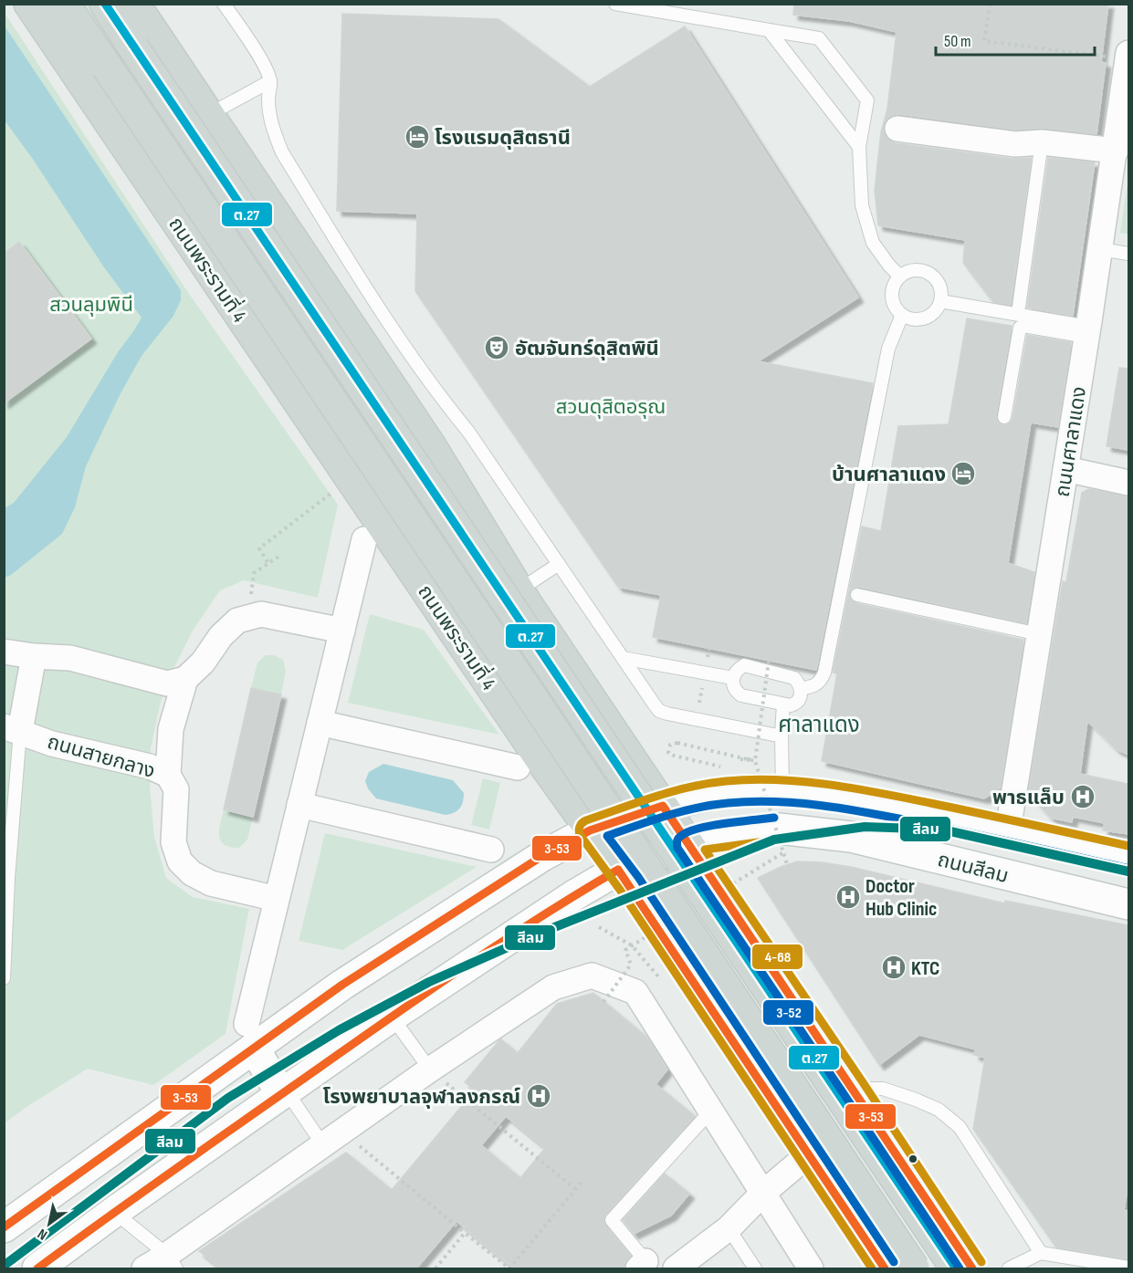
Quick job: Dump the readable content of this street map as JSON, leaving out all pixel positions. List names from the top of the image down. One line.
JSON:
{"streets":{"main road":["ถนนพระรามที่ 4","ถนนสีลม"],"street":["ถนนศาลาแดง","ถนนสายกลาง"]},"crossings":[["ถนนพระรามที่ 4","ถนนสีลม"],["ถนนศาลาแดง","ถนนสีลม"]],"districts":["ศาลาแดง"],"parks":["สวนลุมพินี","สวนดุสิตอรุณ"],"places":{"hotel":["โรงแรมดุสิตธานี","บ้านศาลาแดง"],"theatre":["อัฒจันทร์ดุสิตพินี"],"hospital":["พาธแล็บ","Doctor Hub Clinic","KTC","โรงพยาบาลจุฬาลงกรณ์"]},"lines":["transit line ต.27","transit line 4-68","transit line 3-52","transit line 3-53","transit line สีลม"],"scale_bar":"50 m","north":"bottom left"}
